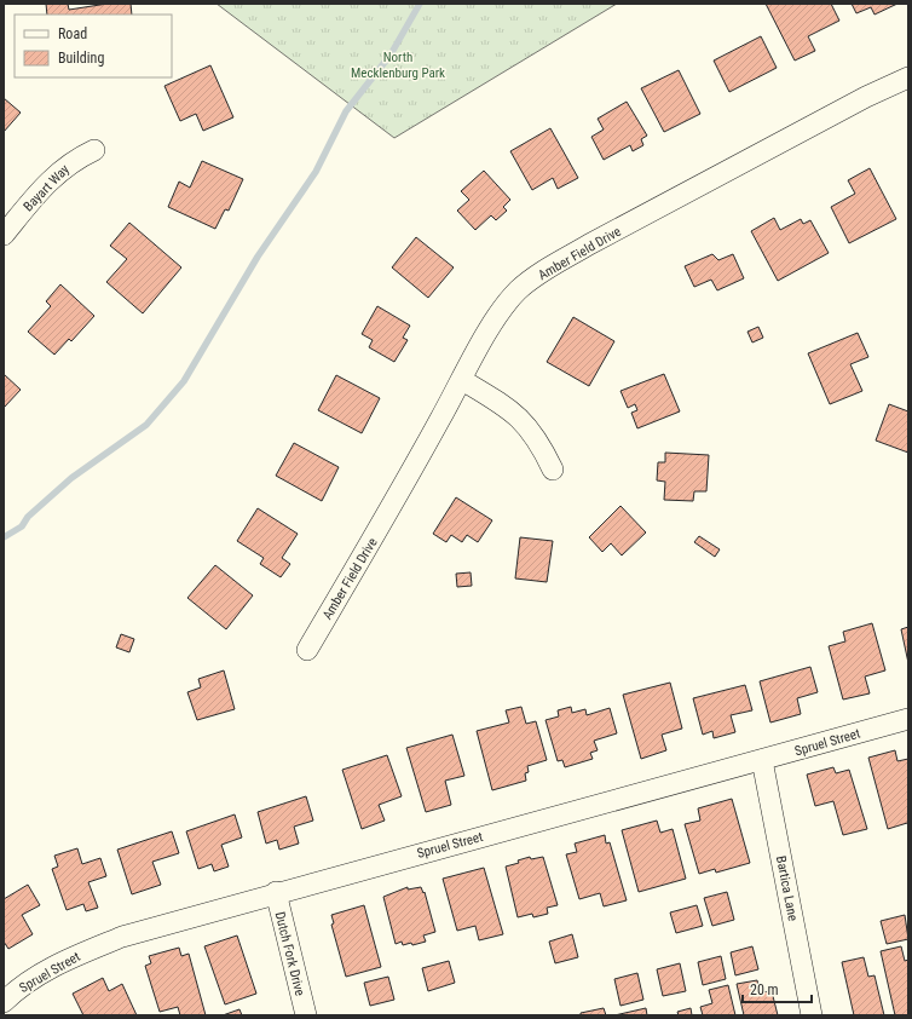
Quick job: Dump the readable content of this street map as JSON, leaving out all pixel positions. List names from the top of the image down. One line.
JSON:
{"streets":{"street":["Bayart Way","Amber Field Drive","Spruel Street","Bartica Lane","Dutch Fork Drive"]},"crossings":[["Spruel Street","Bartica Lane"],["Spruel Street","Dutch Fork Drive"]],"parks":["North Mecklenburg Park"],"legend":["Road","Building"],"scale_bar":"20 m"}
